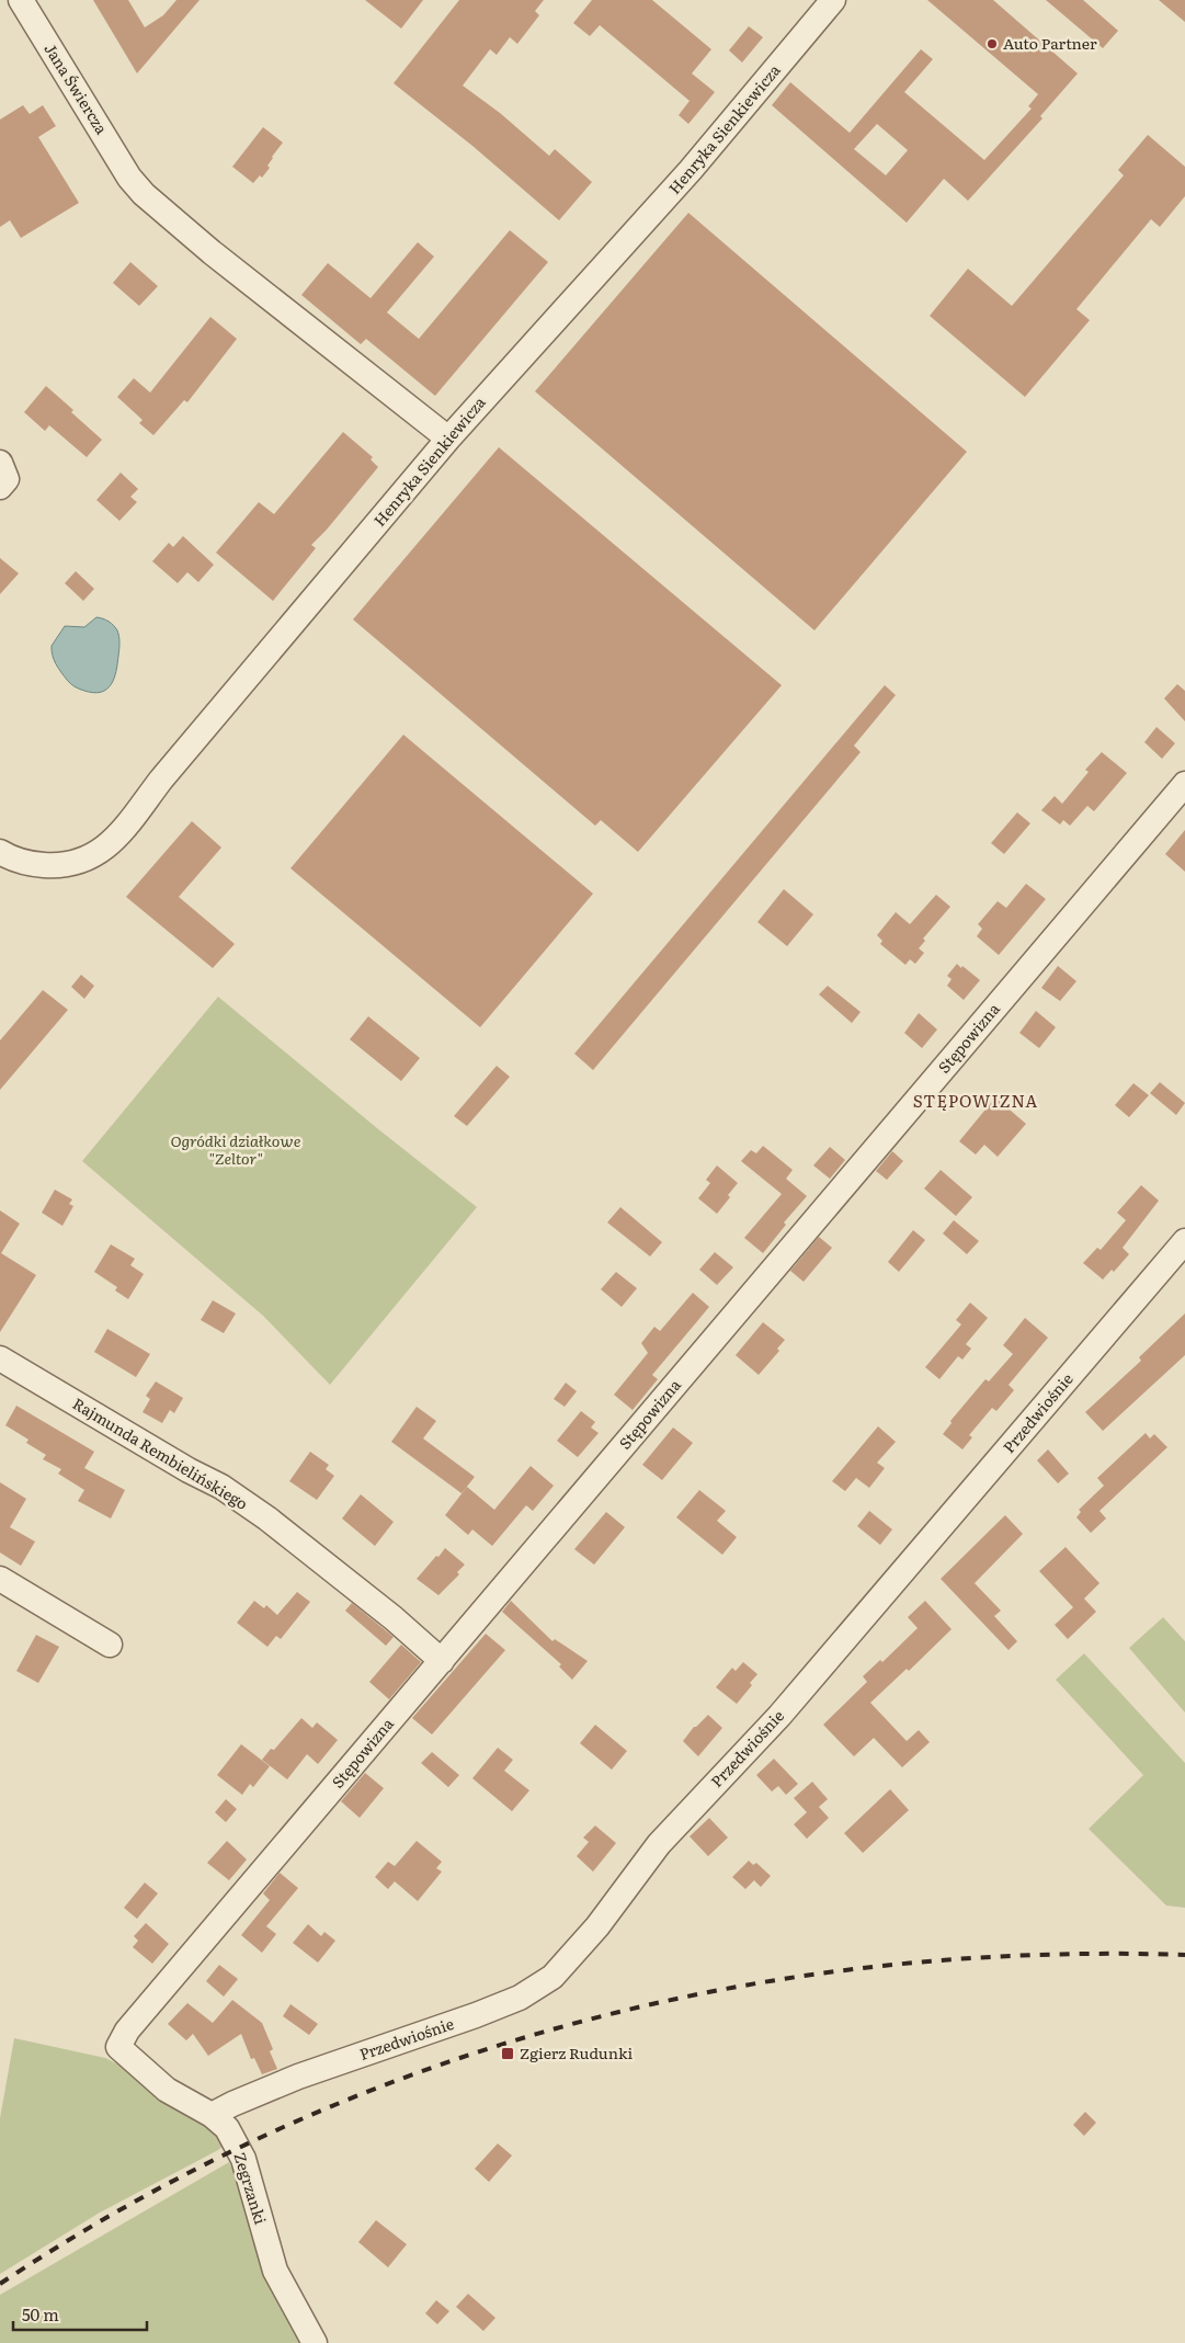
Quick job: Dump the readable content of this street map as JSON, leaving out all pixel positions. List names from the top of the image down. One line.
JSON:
{"streets":{"street":["Jana Świercza","Henryka Sienkiewicza","Stępowizna","Przedwiośnie","Rajmunda Rembielińskiego","Zegrzanki"]},"crossings":[["Jana Świercza","Henryka Sienkiewicza"],["Stępowizna","Rajmunda Rembielińskiego"],["Stępowizna","Zegrzanki"],["Przedwiośnie","Zegrzanki"]],"districts":["STĘPOWIZNA"],"parks":["Ogródki działkowe \"Zeltor\""],"places":{"other":["Auto Partner"],"transit":["Zgierz Rudunki"]},"scale_bar":"50 m"}
